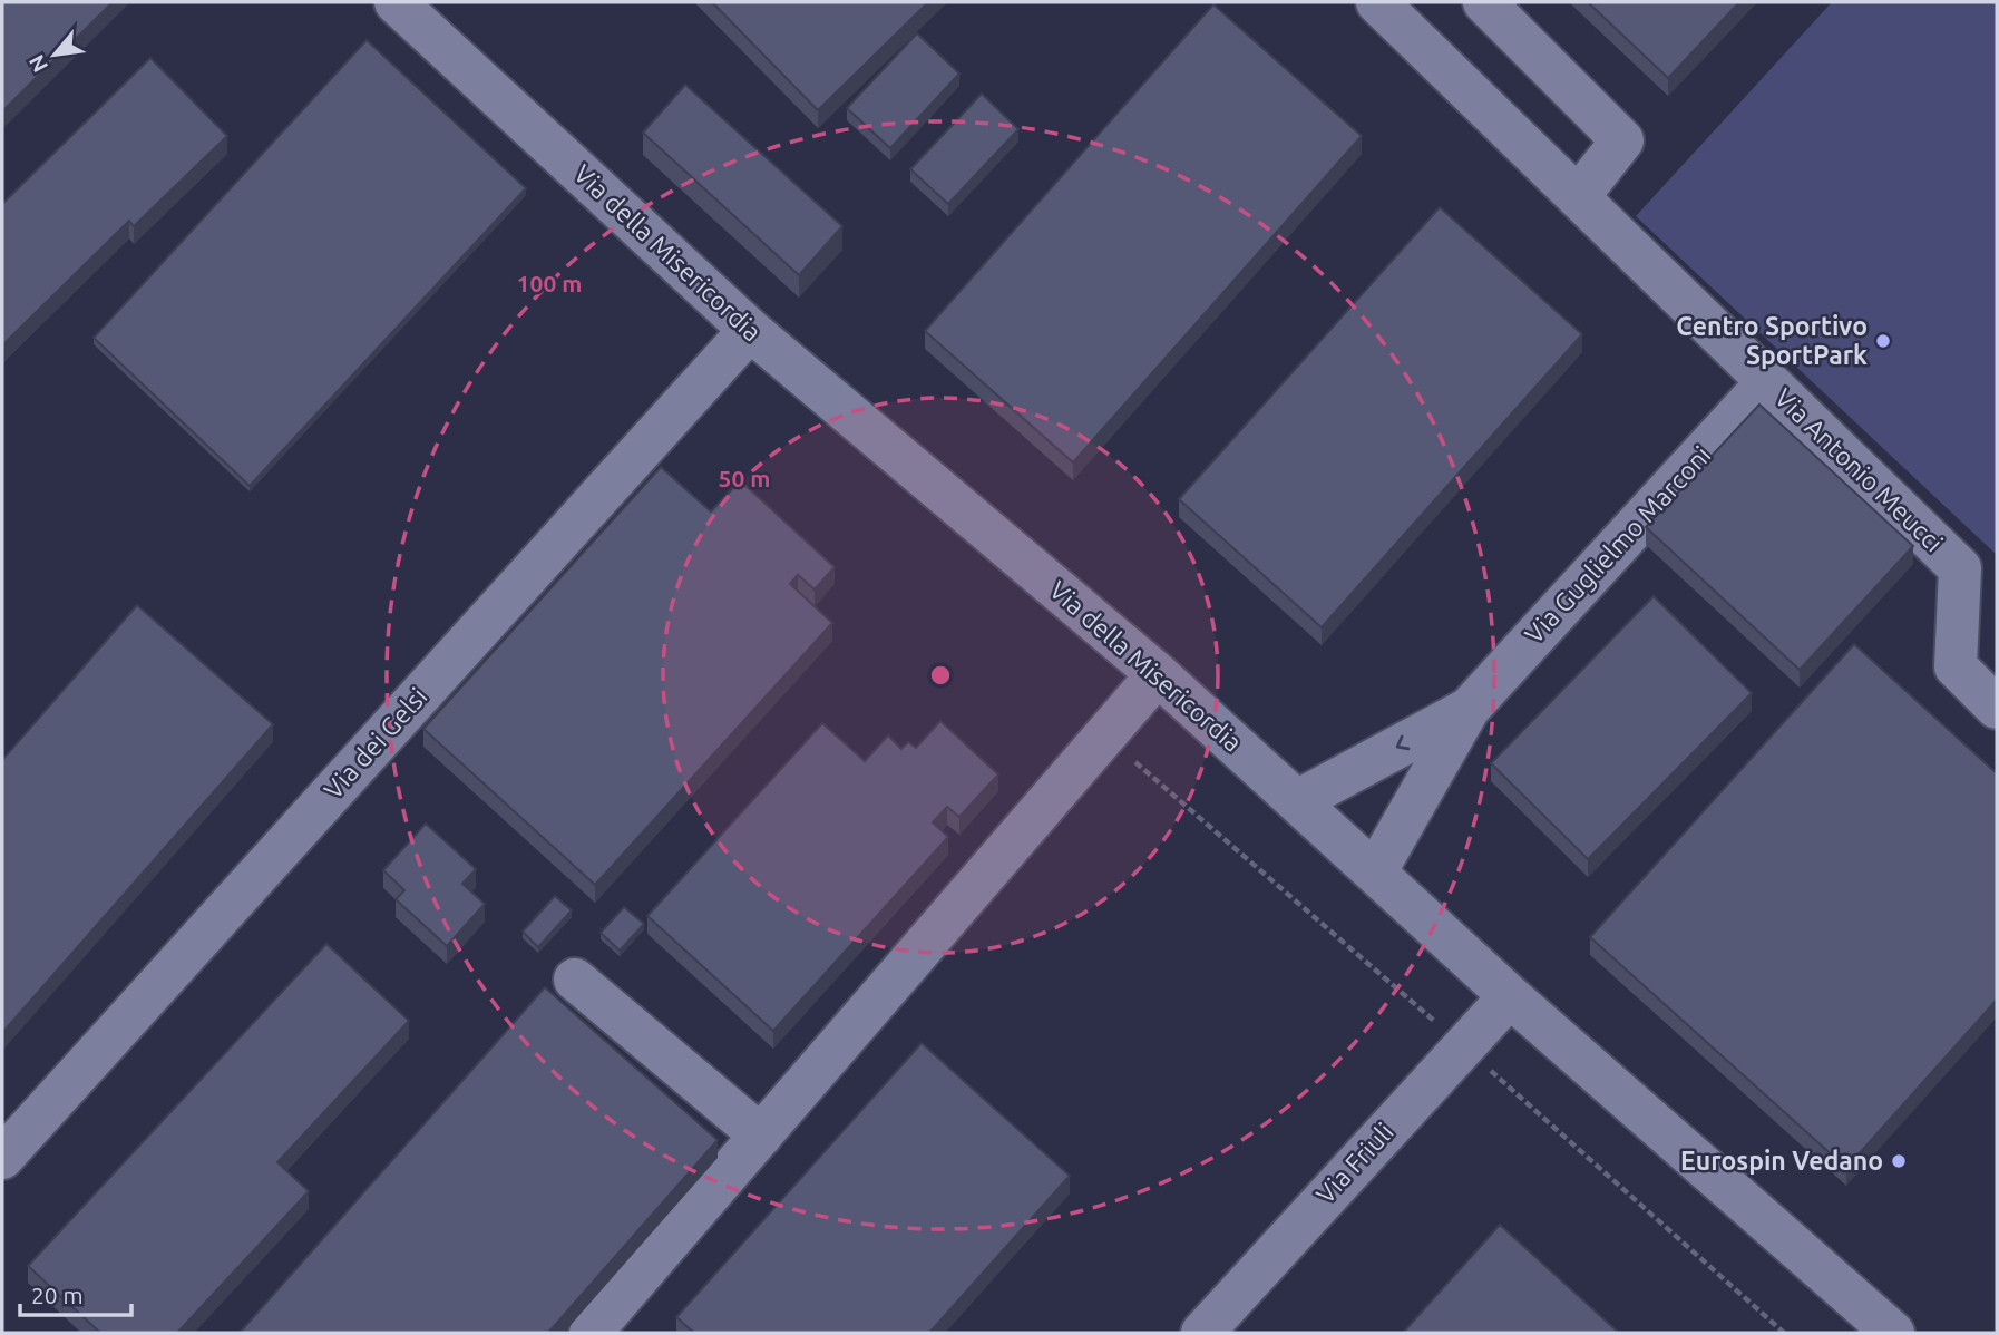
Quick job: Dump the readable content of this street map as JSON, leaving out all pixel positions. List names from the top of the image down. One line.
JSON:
{"streets":{"street":["Via della Misericordia","Via Antonio Meucci","Via Guglielmo Marconi","Via dei Gelsi","Via Friuli"]},"crossings":[["Via della Misericordia","Via Guglielmo Marconi"],["Via della Misericordia","Via dei Gelsi"],["Via della Misericordia","Via Friuli"],["Via Antonio Meucci","Via Guglielmo Marconi"]],"places":["Centro Sportivo SportPark","Eurospin Vedano"],"scale_bar":"20 m","north":"bottom left","rings":["100 m","50 m"]}
